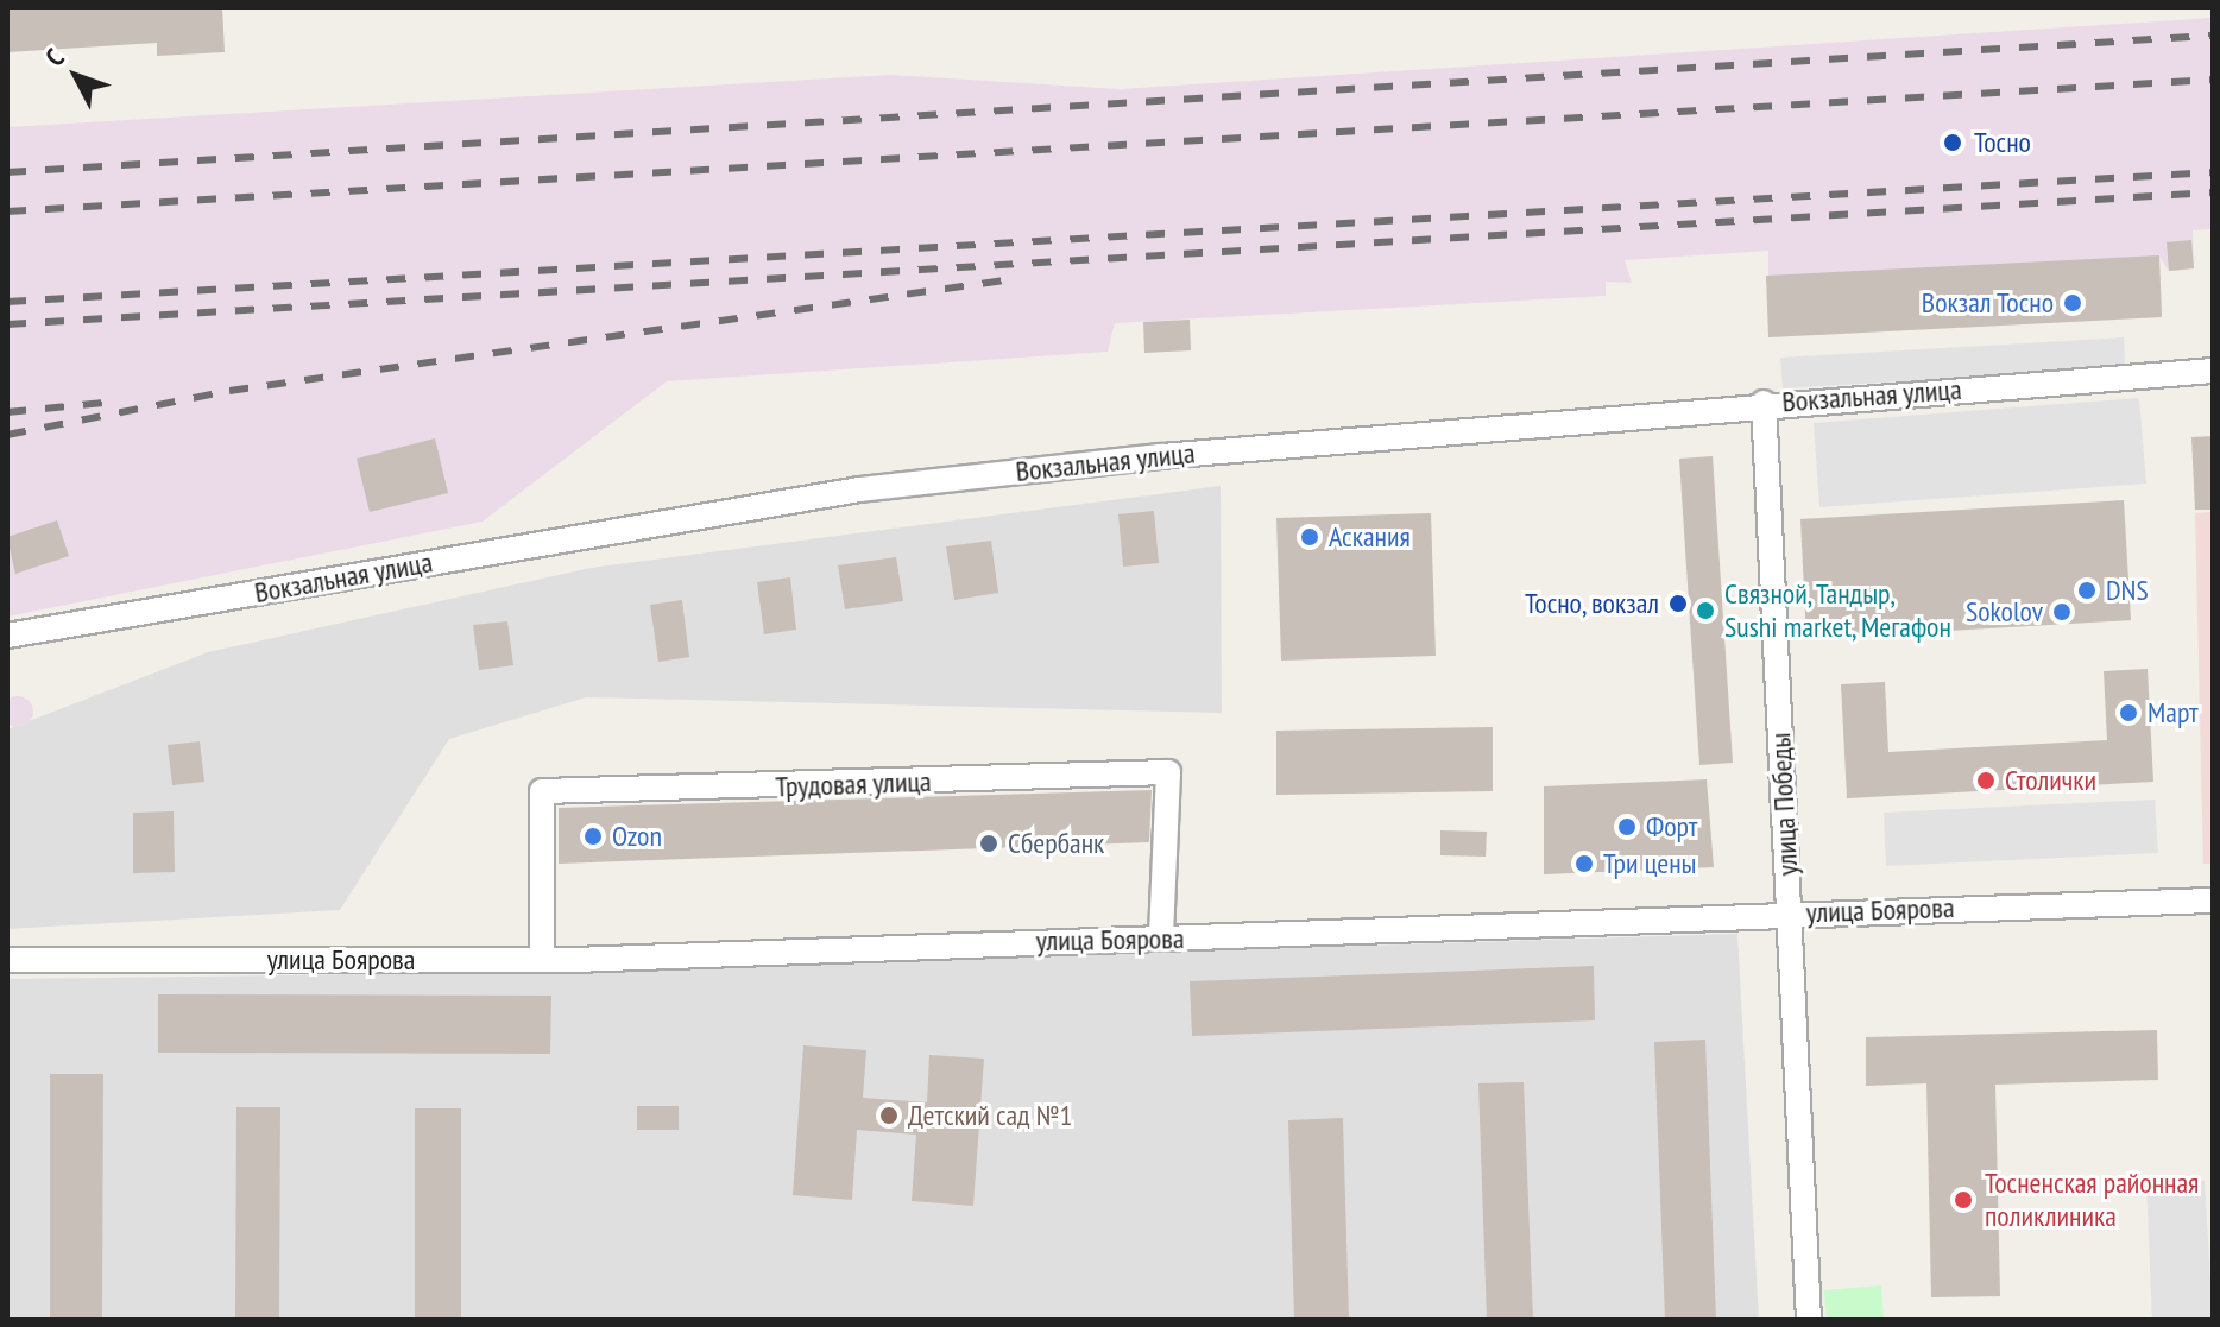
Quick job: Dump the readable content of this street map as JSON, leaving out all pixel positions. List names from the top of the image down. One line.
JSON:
{"streets":{"street":["Вокзальная улица","Трудовая улица","улица Победы","улица Боярова"]},"crossings":[["Вокзальная улица","улица Победы"],["Трудовая улица","улица Боярова"],["улица Победы","улица Боярова"]],"places":["Тосно","Вокзал Тосно","Аскания","DNS","Тосно, вокзал","Связной, Тандыр, Sushi market, Мегафон","Sokolov","Март","Столички","Форт","Ozon","Сбербанк","Три цены","Детский сад №1","Тосненская районная поликлиника"],"north":"top left"}
